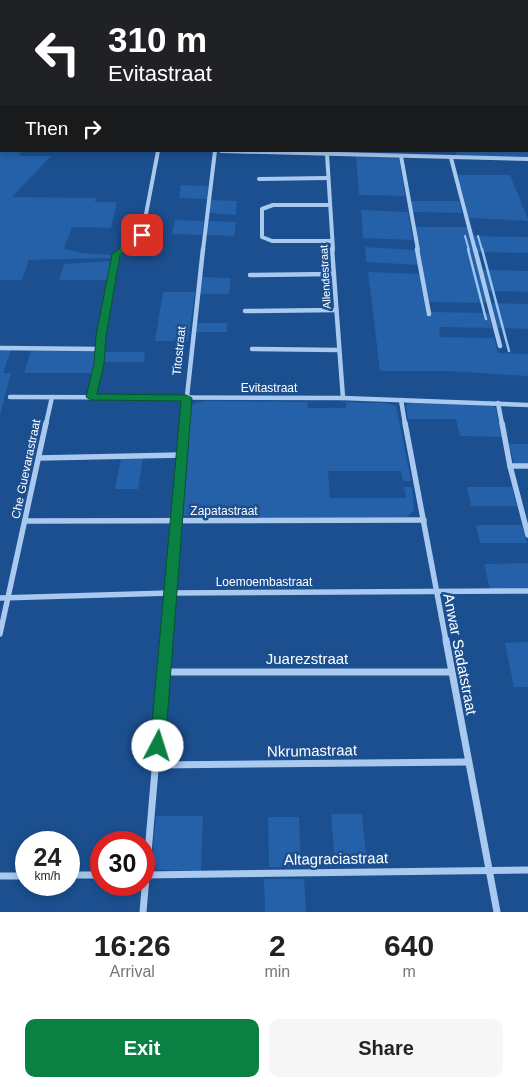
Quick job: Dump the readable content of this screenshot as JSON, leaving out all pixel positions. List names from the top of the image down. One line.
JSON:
{"streets":{"street":["Allendestraat","Titostraat","Evitastraat","Che Guevarastraat","Zapatastraat","Loemoembastraat","Anwar Sadatstraat","Juarezstraat","Nkrumastraat","Altagraciastraat"]},"crossings":[["Allendestraat","Evitastraat"],["Titostraat","Evitastraat"],["Titostraat","Zapatastraat"],["Titostraat","Loemoembastraat"],["Titostraat","Juarezstraat"],["Titostraat","Nkrumastraat"],["Evitastraat","Che Guevarastraat"],["Evitastraat","Anwar Sadatstraat"],["Che Guevarastraat","Zapatastraat"],["Che Guevarastraat","Loemoembastraat"],["Zapatastraat","Anwar Sadatstraat"],["Loemoembastraat","Anwar Sadatstraat"],["Anwar Sadatstraat","Juarezstraat"],["Anwar Sadatstraat","Nkrumastraat"],["Anwar Sadatstraat","Altagraciastraat"]],"page":{"turn":["310 m","Evitastraat"],"then":"Then","speed":"24 km/h","limit":"30","eta":["16:26","Arrival","2","min","640","m"],"buttons":["Exit","Share"]}}
